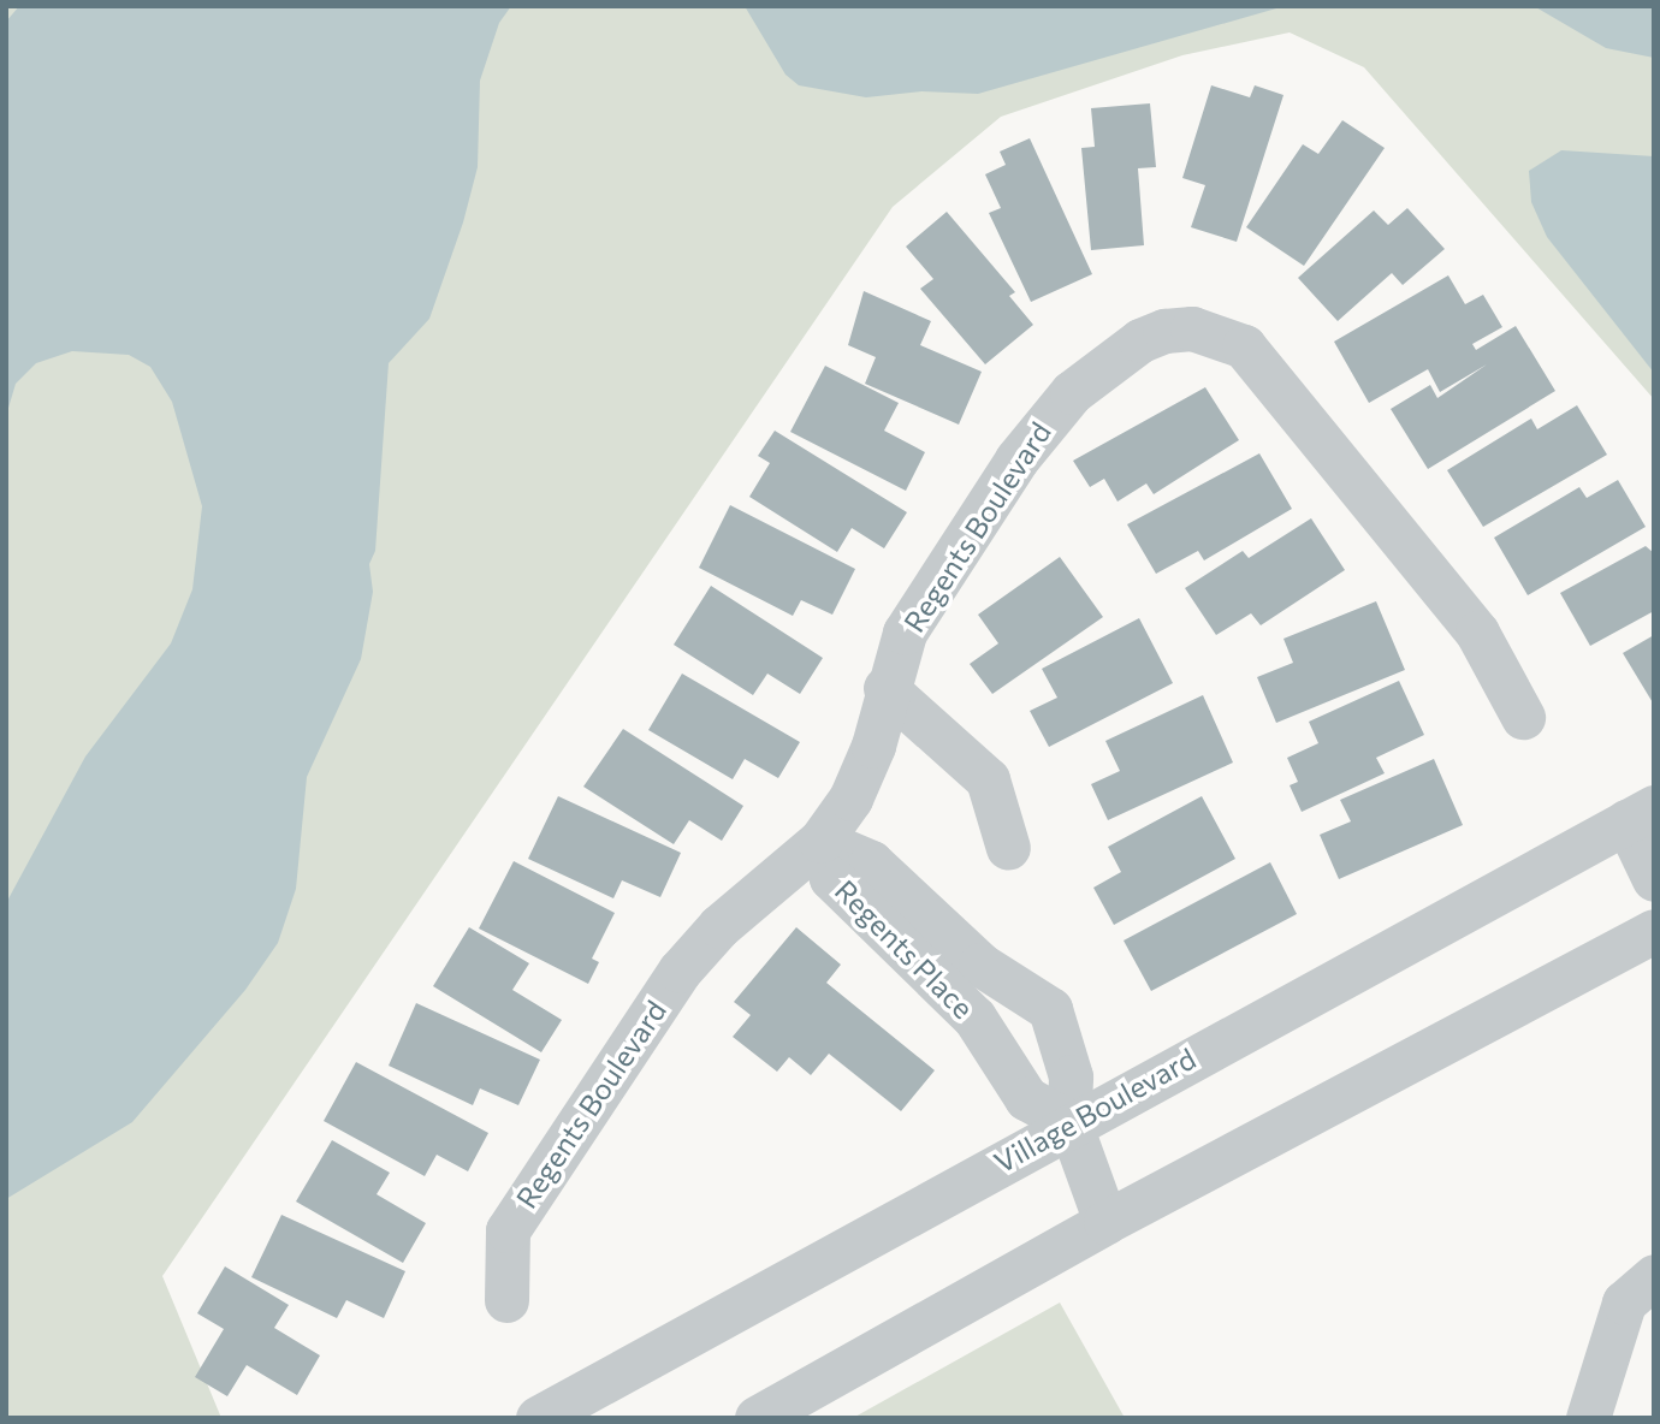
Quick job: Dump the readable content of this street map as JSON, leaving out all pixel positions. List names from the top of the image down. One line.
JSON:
{"streets":{"street":["Regents Boulevard","Regents Place","Village Boulevard"]},"crossings":[["Regents Boulevard","Regents Place"],["Regents Place","Village Boulevard"]]}
